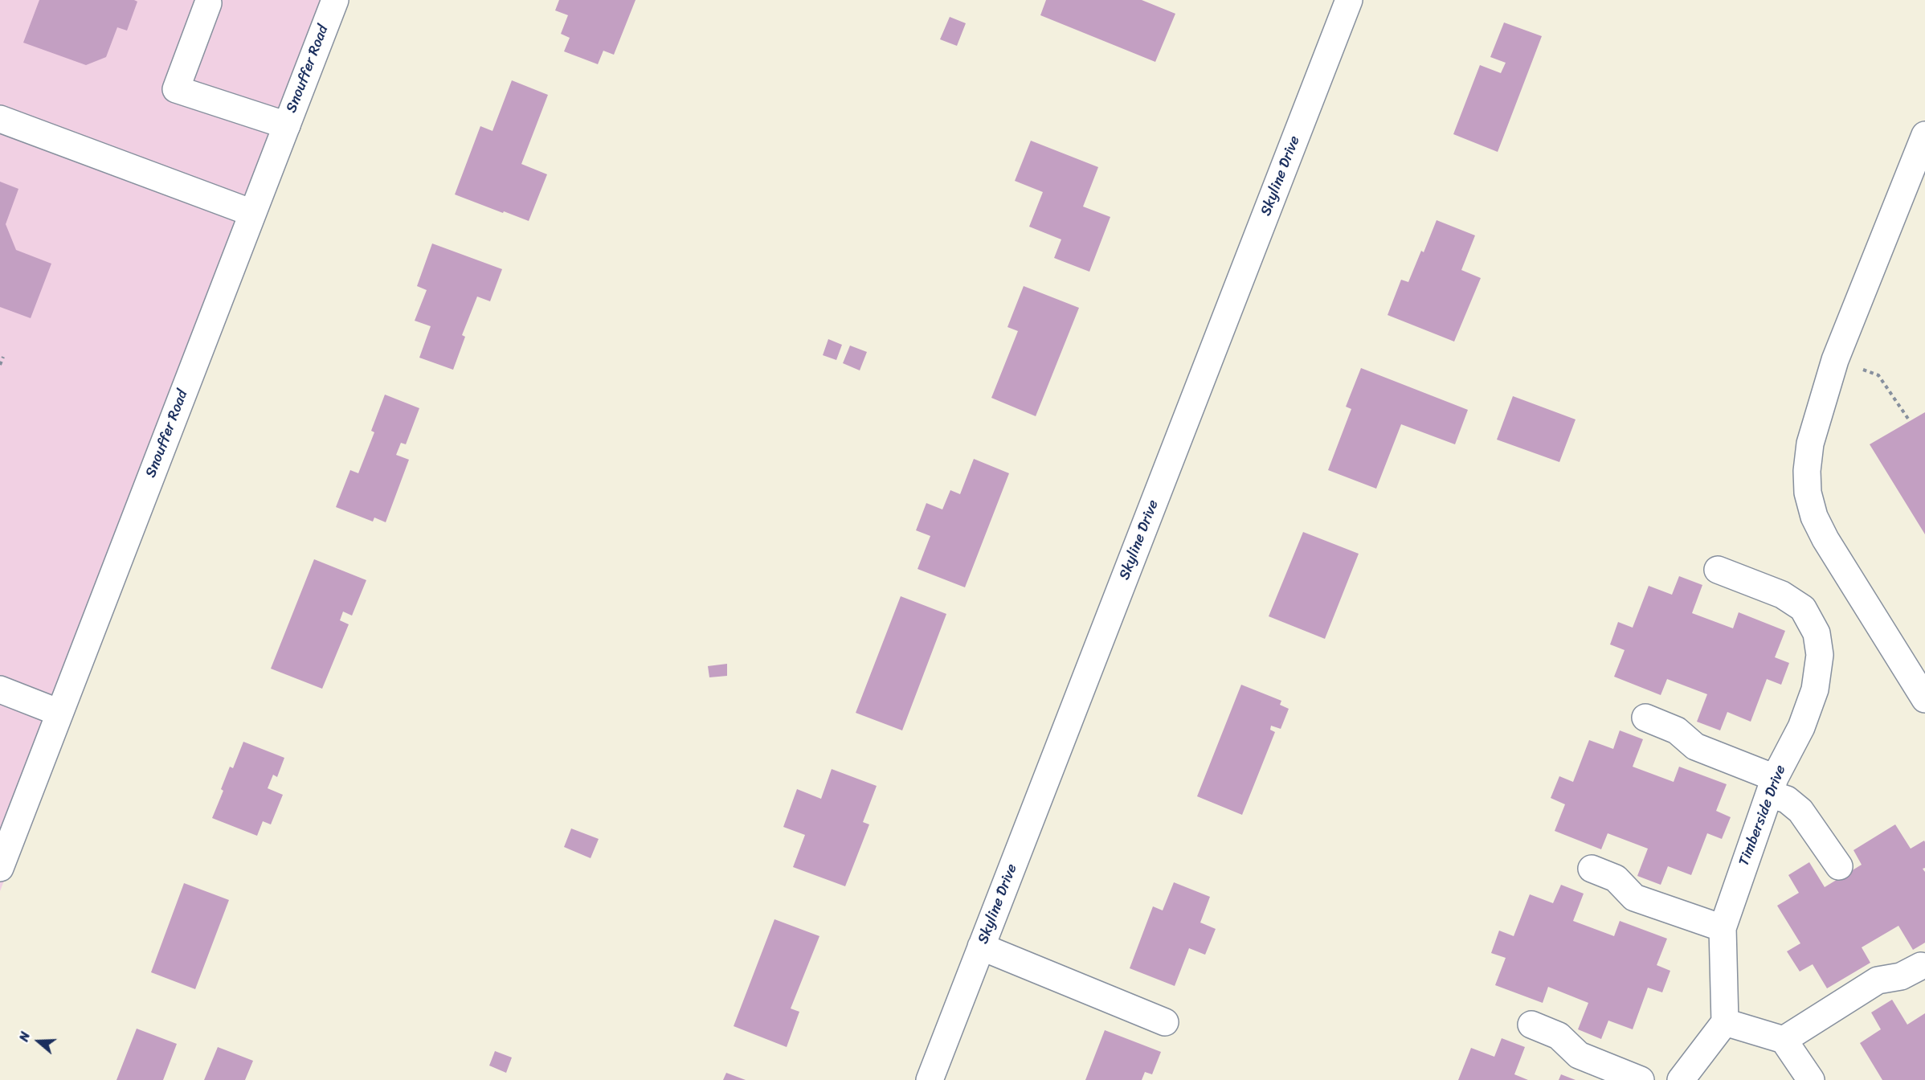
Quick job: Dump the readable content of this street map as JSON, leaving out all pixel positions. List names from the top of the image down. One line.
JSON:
{"streets":{"street":["Snouffer Road","Skyline Drive","Timberside Drive"]},"north":"left"}
